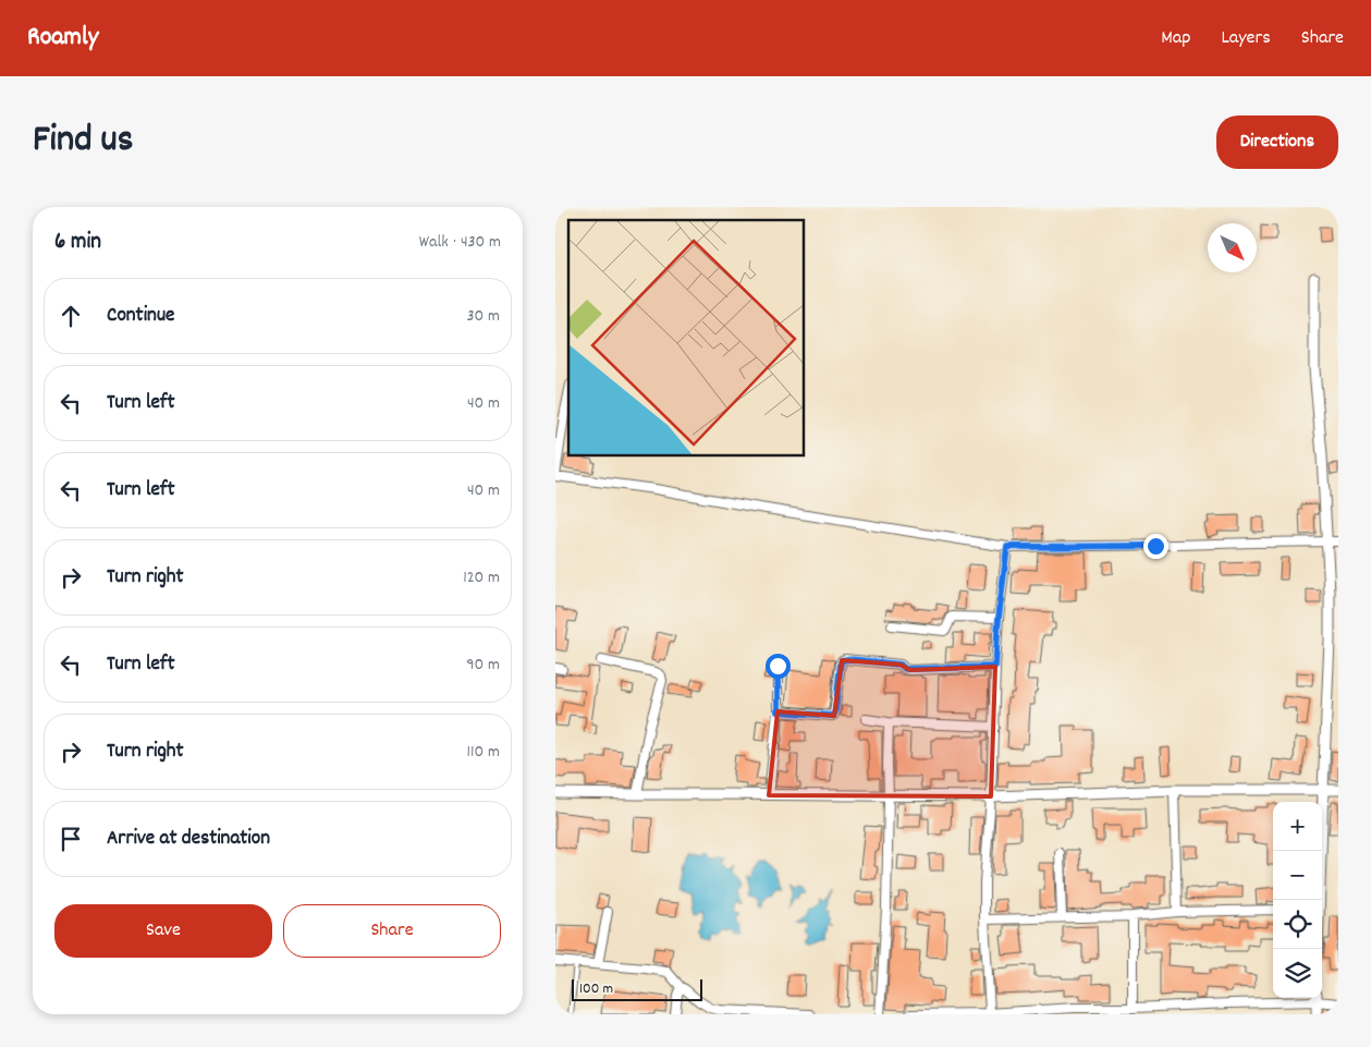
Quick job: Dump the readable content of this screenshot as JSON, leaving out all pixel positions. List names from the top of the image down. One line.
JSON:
{"scale_bar":"100 m","north":"bottom right","page":{"header":"Roamly","nav":["Map","Layers","Share"],"title":"Find us","buttons":["Directions",["Save","Share"]],"heading":["6 min","Walk · 430 m"],"list":[["Continue","30 m"],["Turn left","40 m"],["Turn left","40 m"],["Turn right","120 m"],["Turn left","90 m"],["Turn right","110 m"],"Arrive at destination"],"map_buttons":["+","−"],"scale":"100 m"}}
